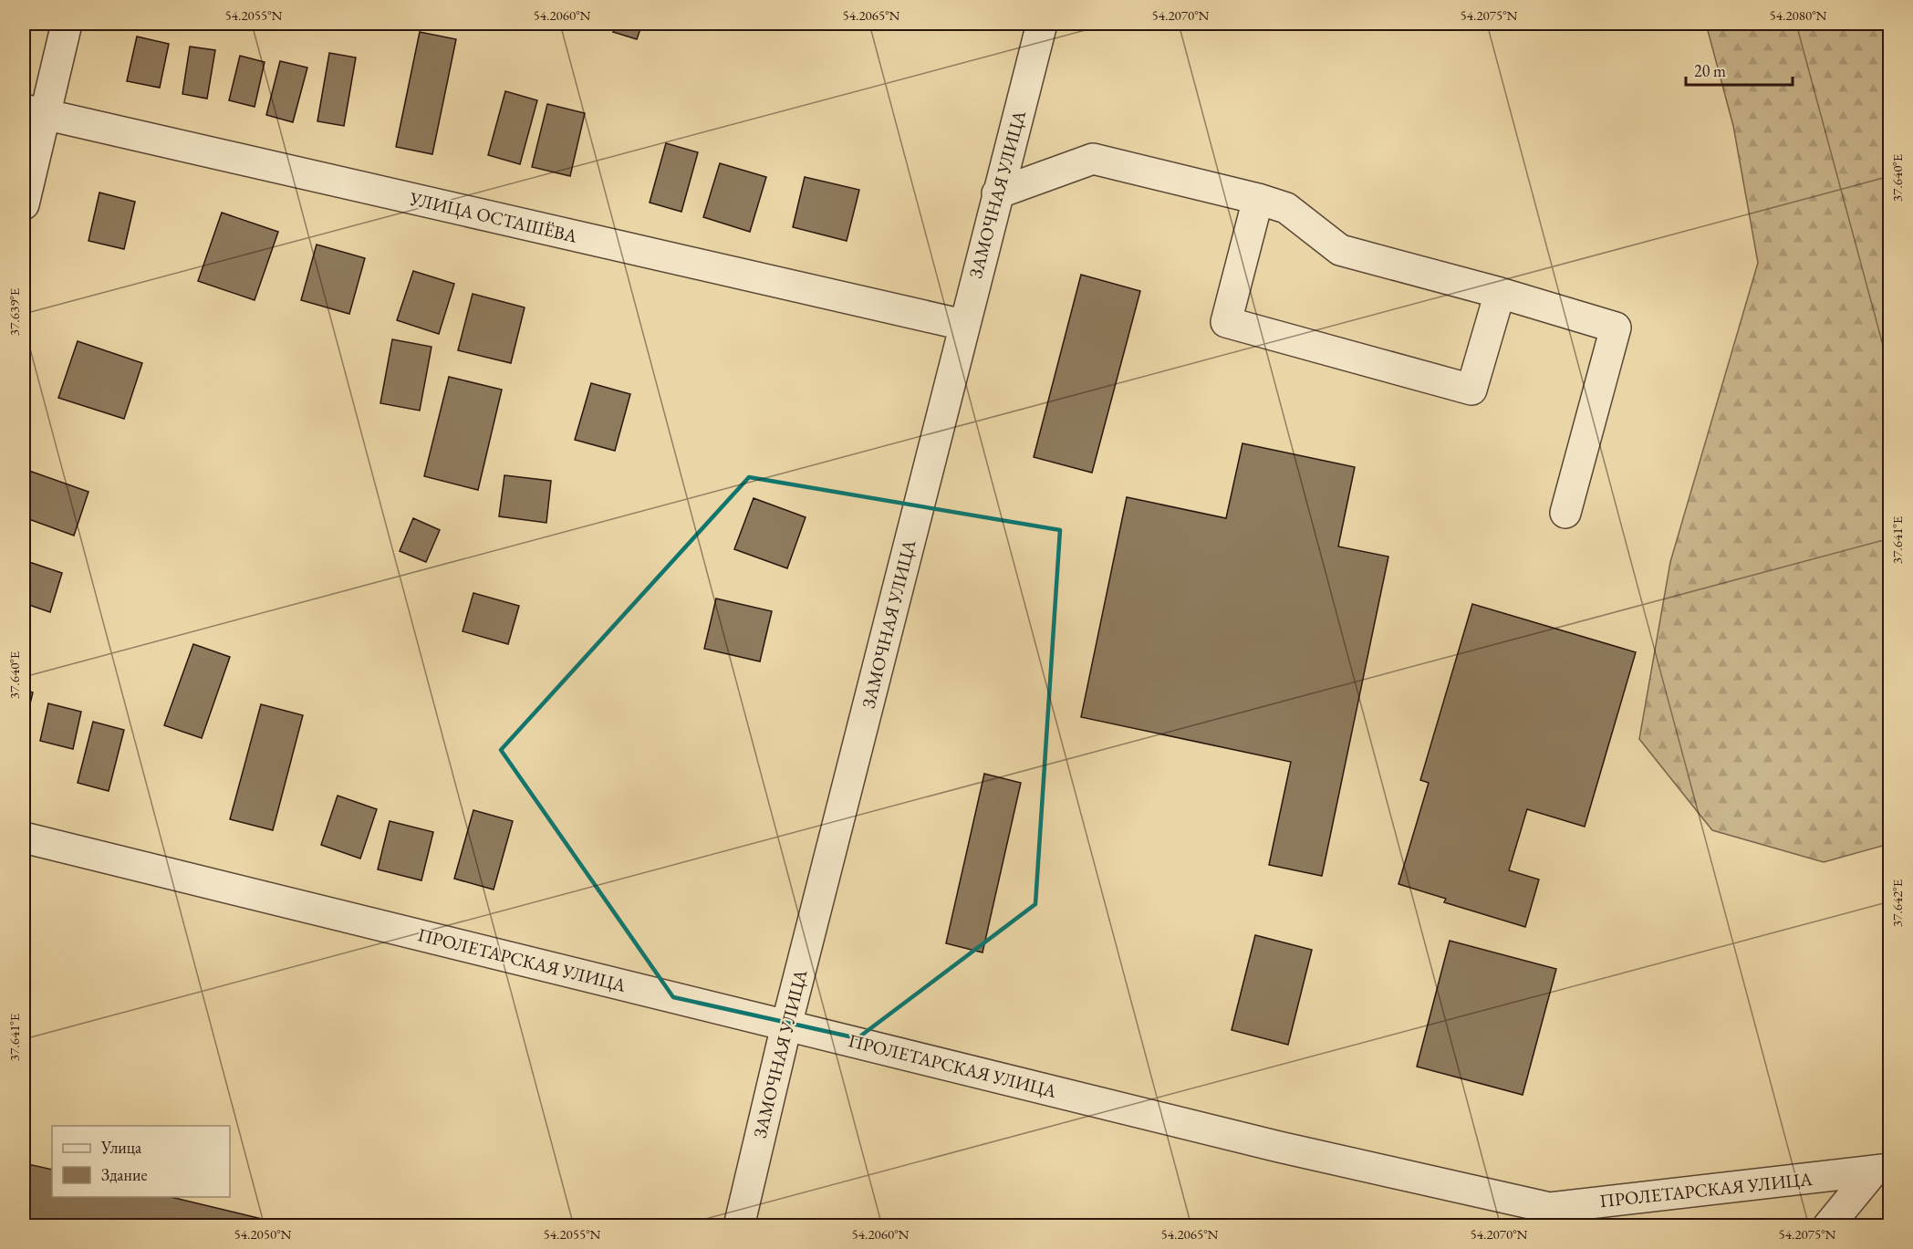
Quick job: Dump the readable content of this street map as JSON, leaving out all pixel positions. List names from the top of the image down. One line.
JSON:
{"streets":{"street":["ЗАМОЧНАЯ УЛИЦА","УЛИЦА ОСТАШЁВА","ПРОЛЕТАРСКАЯ УЛИЦА"]},"crossings":[["ЗАМОЧНАЯ УЛИЦА","УЛИЦА ОСТАШЁВА"],["ЗАМОЧНАЯ УЛИЦА","ПРОЛЕТАРСКАЯ УЛИЦА"]],"legend":["Улица","Здание"],"scale_bar":"20 m","coordinates":["54.2055°N","54.2060°N","54.2065°N","54.2070°N","54.2075°N","54.2080°N","37.640°E","37.639°E","37.641°E","37.642°E","54.2050°N"]}
